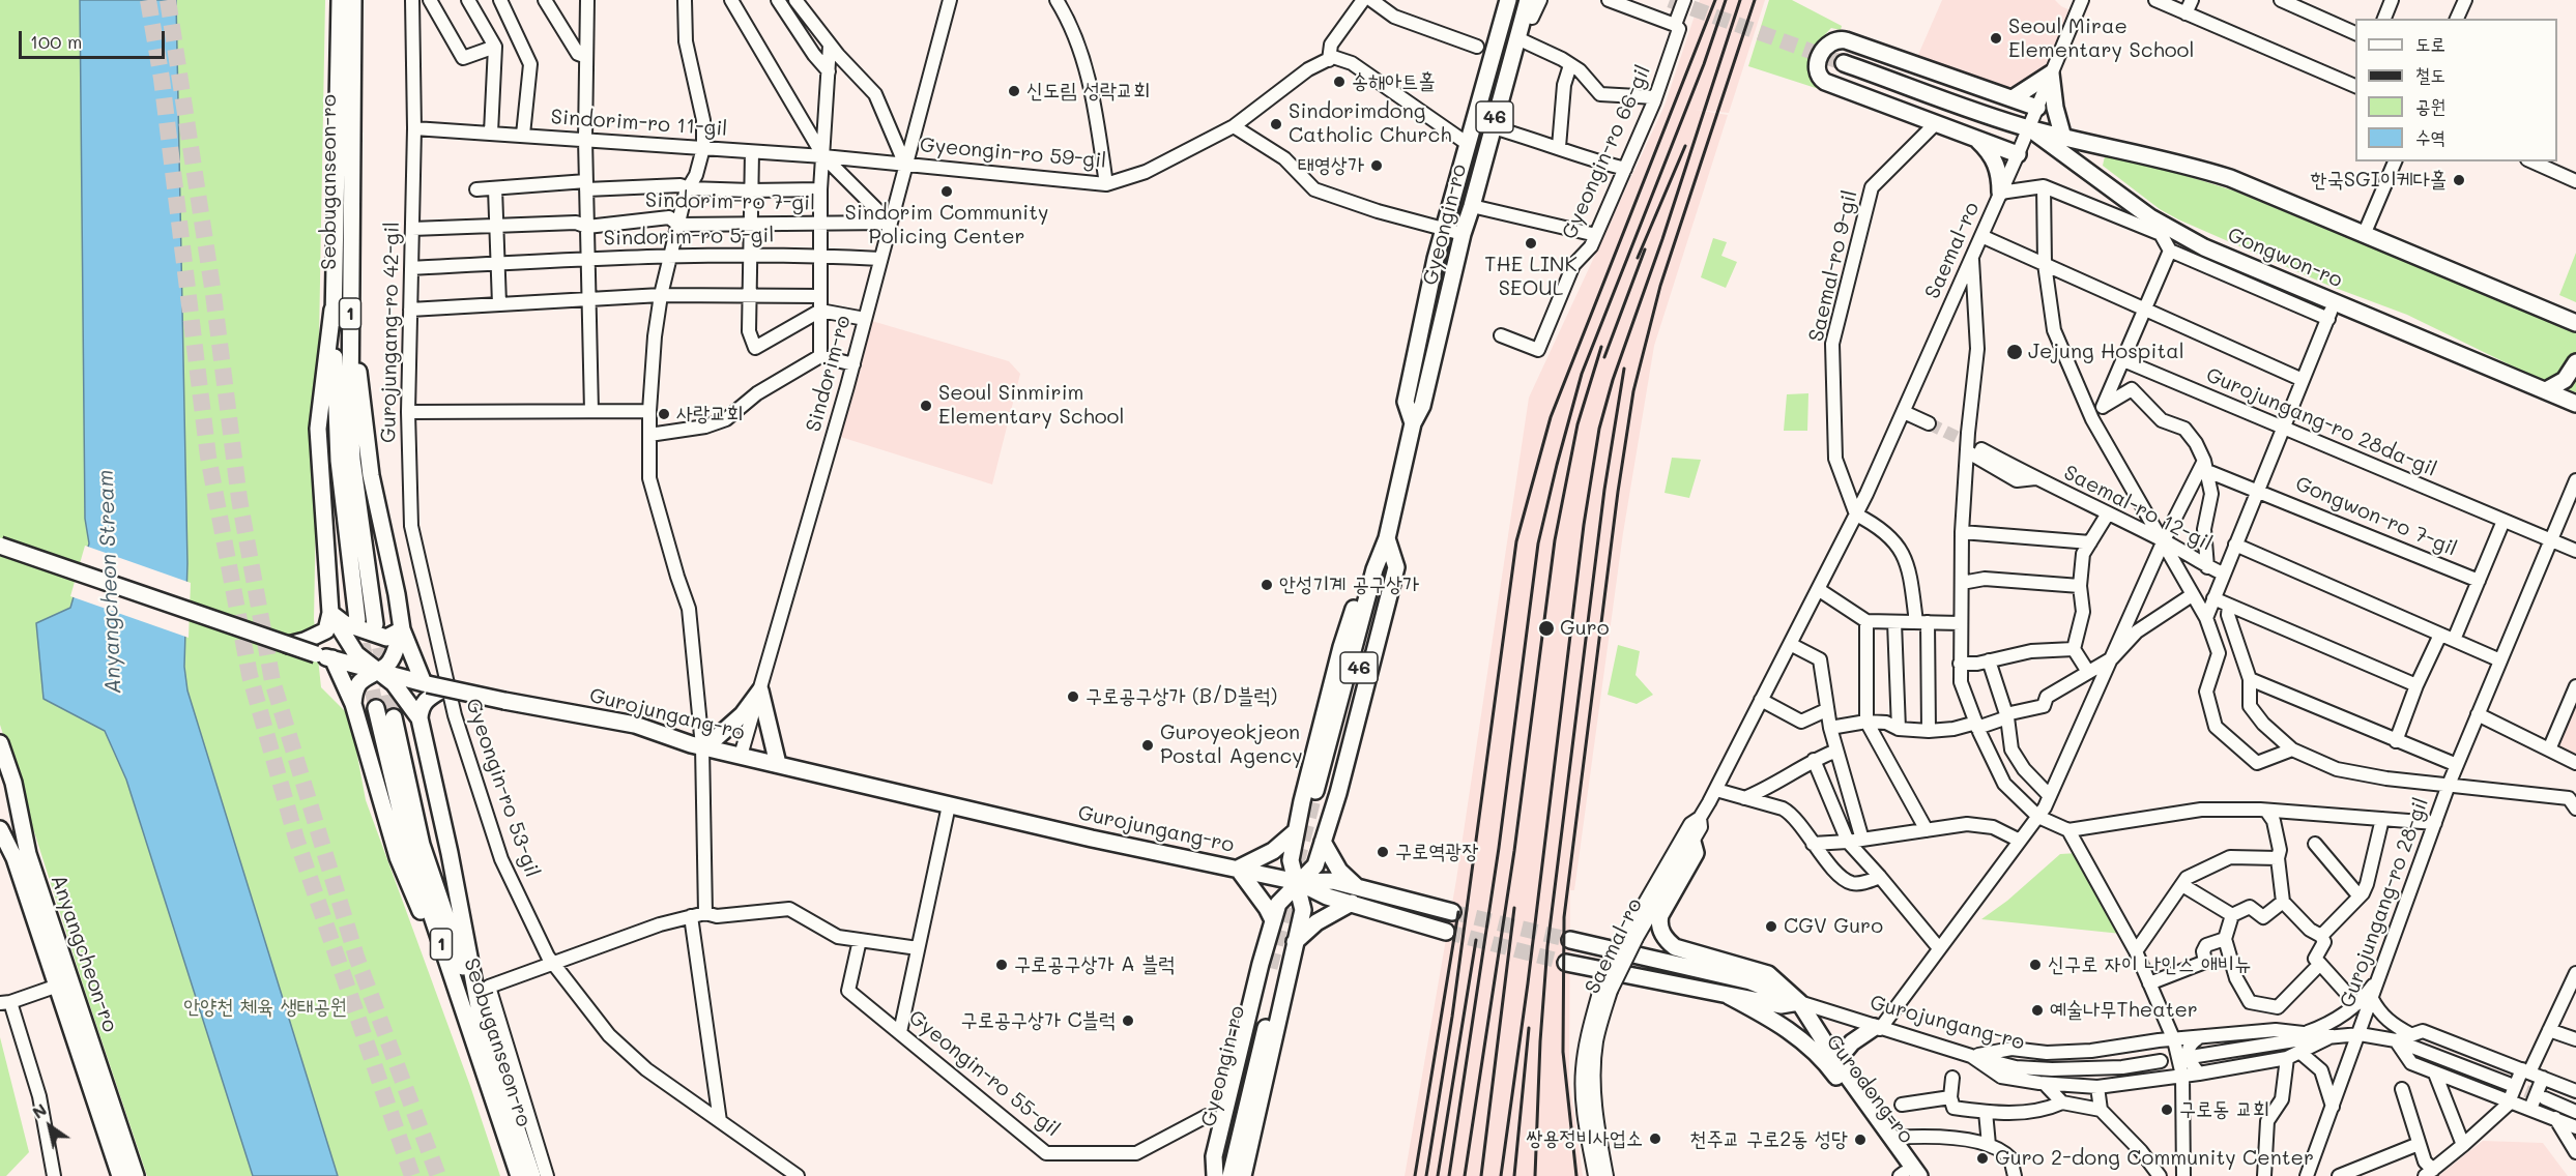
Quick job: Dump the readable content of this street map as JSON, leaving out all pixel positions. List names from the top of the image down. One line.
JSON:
{"streets":{"main road":["46","Seobuganseon-ro","Gyeongin-ro","Gongwon-ro","1","Gurojungang-ro","Anyangcheon-ro","Gurodong-ro"],"street":["Sindorim-ro 11-gil","Gyeongin-ro 66-gil","Gyeongin-ro 59-gil","Sindorim-ro 7-gil","Sindorim-ro 5-gil","Saemal-ro","Saemal-ro 9-gil","Gurojungang-ro 42-gil","Sindorim-ro","Gurojungang-ro 28da-gil","Saemal-ro 12-gil","Gongwon-ro 7-gil","Gyeongin-ro 53-gil","Gurojungang-ro 28-gil","Gyeongin-ro 55-gil"]},"crossings":[["46","Gyeongin-ro"],["Sindorim-ro 11-gil","Gyeongin-ro 59-gil"],["Sindorim-ro 11-gil","Sindorim-ro 7-gil"],["Sindorim-ro 11-gil","Sindorim-ro 5-gil"],["Sindorim-ro 11-gil","Gurojungang-ro 42-gil"],["Sindorim-ro 11-gil","Sindorim-ro"],["Gyeongin-ro 59-gil","Sindorim-ro"],["Sindorim-ro 7-gil","Gurojungang-ro 42-gil"],["Sindorim-ro 7-gil","Sindorim-ro"],["Sindorim-ro 5-gil","Gurojungang-ro 42-gil"],["Sindorim-ro 5-gil","Sindorim-ro"],["Saemal-ro","Gongwon-ro"],["Saemal-ro","Saemal-ro 9-gil"],["Saemal-ro","Gurodong-ro"],["Gurojungang-ro 42-gil","Gyeongin-ro 53-gil"],["Sindorim-ro","Gurojungang-ro"],["Gurojungang-ro 28da-gil","Gurojungang-ro 28-gil"],["Gurojungang-ro","Gurodong-ro"]],"water":["Anyangcheon Stream"],"parks":["안양천 체육 생태공원"],"places":["Seoul Mirae Elementary School","송해아트홀","신도림 성락교회","Sindorimdong Catholic Church","태영상가","한국SGI이케다홀","Sindorim Community Policing Center","THE LINK SEOUL","Jejung Hospital","Seoul Sinmirim Elementary School","사랑교회","안성기계 공구상가","Guro","구로공구상가 (B/D블럭)","Guroyeokjeon Postal Agency","구로역광장","CGV Guro","구로공구상가 A 블럭","신구로 자이 나인스 애비뉴","예술나무Theater","구로공구상가 C블럭","구로동 교회","쌍용정비사업소","천주교 구로2동 성당","Guro 2-dong Community Center"],"legend":["도로","철도","공원","수역"],"scale_bar":"100 m","north":"top left"}
